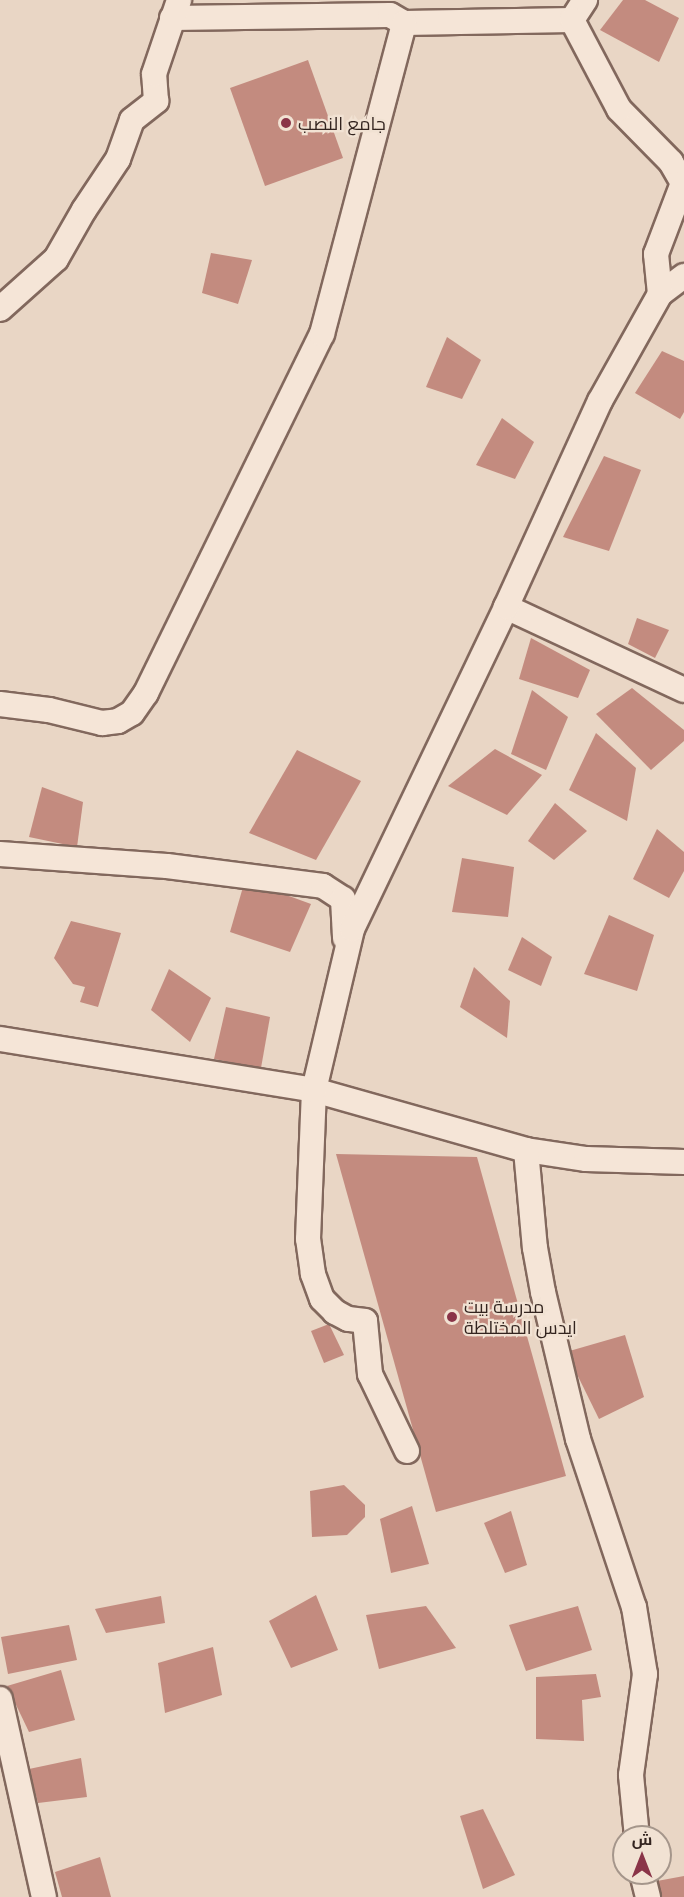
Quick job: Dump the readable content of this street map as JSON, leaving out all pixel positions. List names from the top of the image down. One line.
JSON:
{"places":["جامع النصب","مدرسة بيت ايدس المختلطة"],"north":"top"}
